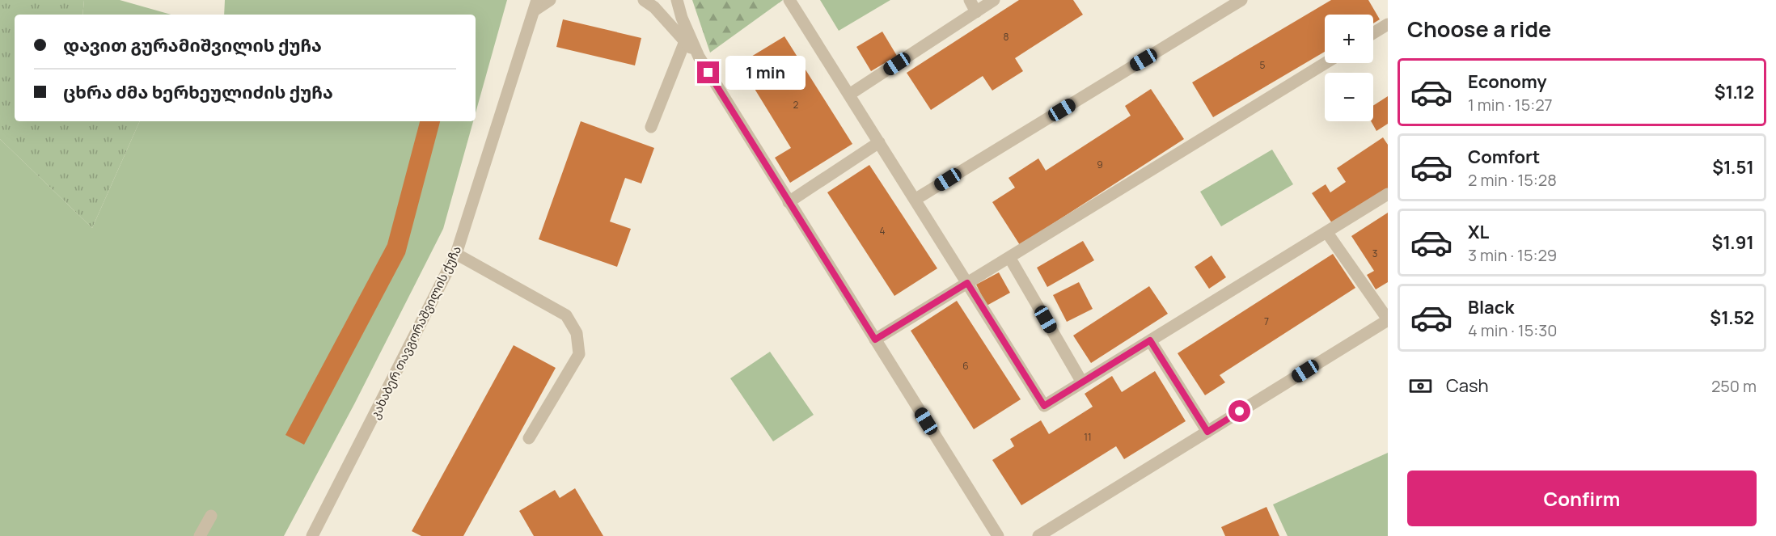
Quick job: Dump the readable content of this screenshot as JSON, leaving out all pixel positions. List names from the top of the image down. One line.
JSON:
{"streets":{"street":["კახაბერ თავგორაშვილის ქუჩა"]},"house_numbers":["8","5","2","9","4","3","7","6","11"],"page":{"heading":"Choose a ride","map_buttons":["+","−"],"banner":["დავით გურამიშვილის ქუჩა","ცხრა ძმა ხერხეულიძის ქუჩა"],"bubble":"1 min","list":[{"name":"Economy","note":"1 min · 15:27","value":"$1.12"},{"name":"Comfort","note":"2 min · 15:28","value":"$1.51"},{"name":"XL","note":"3 min · 15:29","value":"$1.91"},{"name":"Black","note":"4 min · 15:30","value":"$1.52"}],"pay":["Cash","250 m"],"buttons":"Confirm"}}
